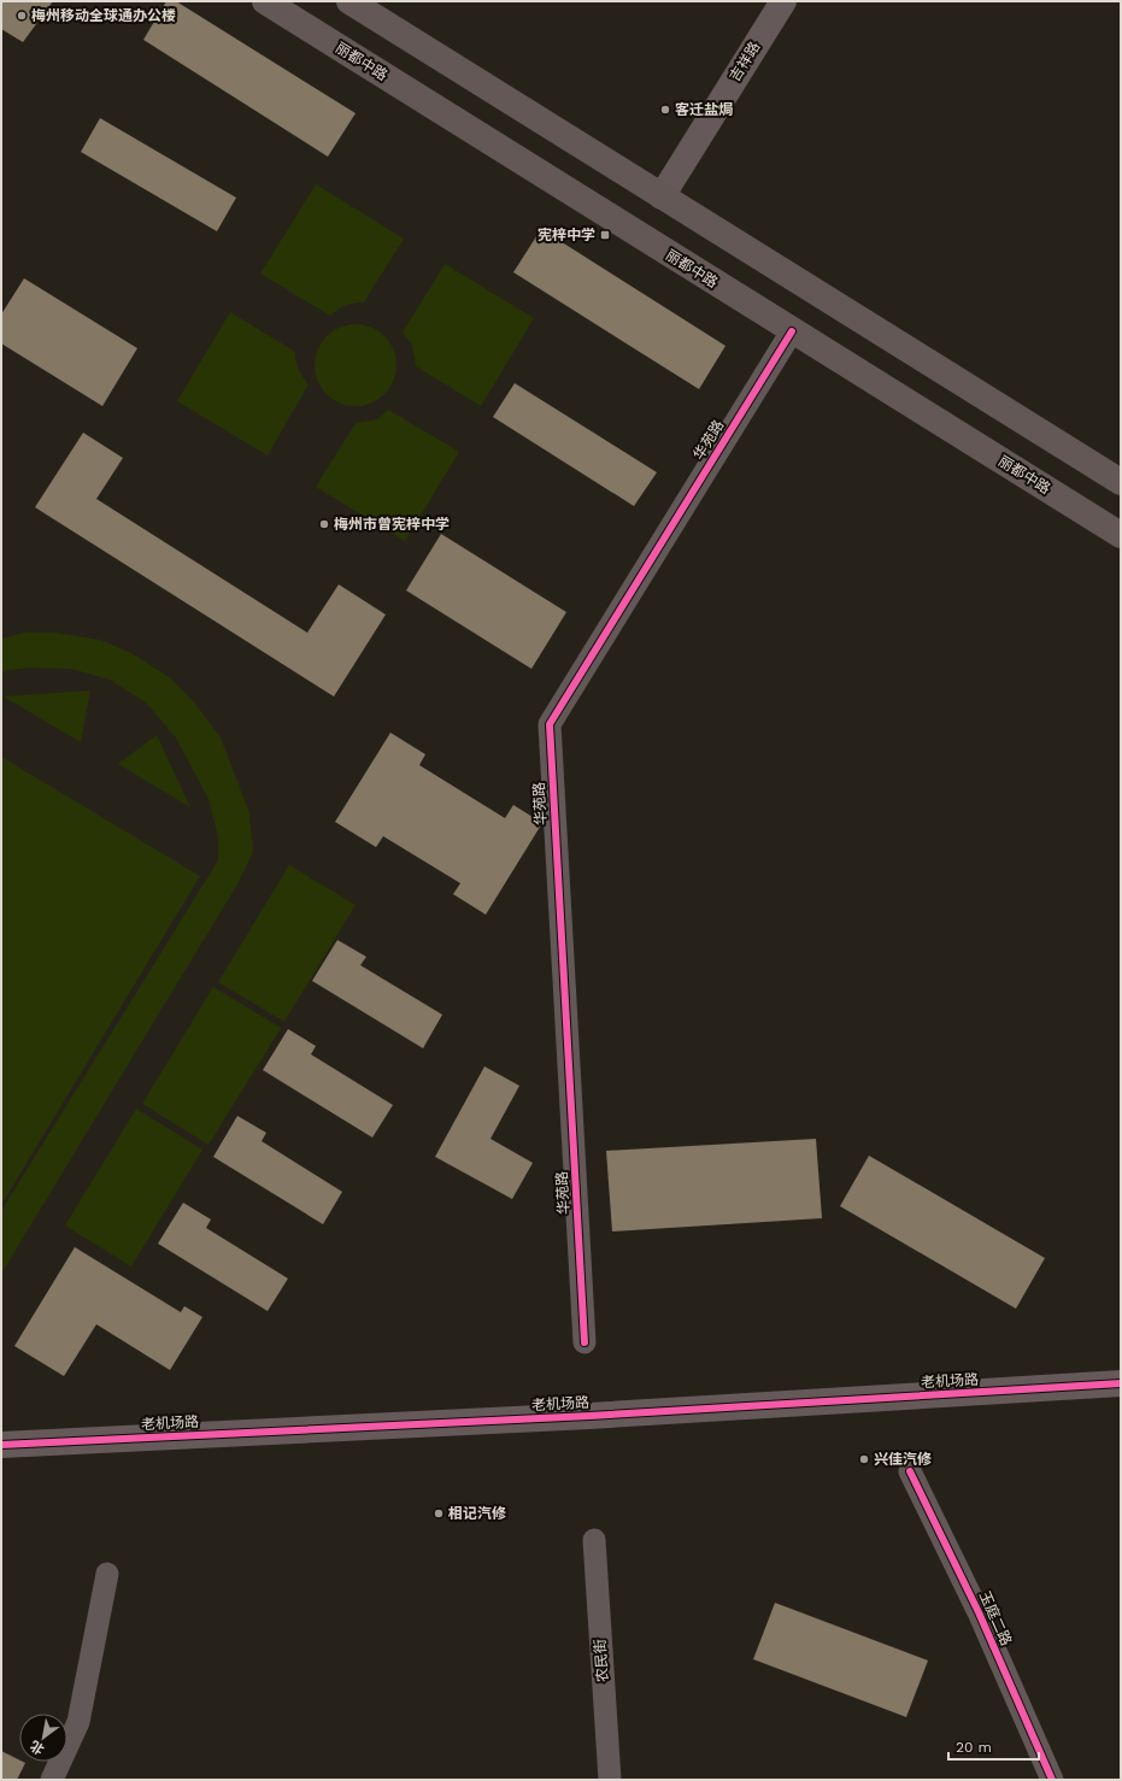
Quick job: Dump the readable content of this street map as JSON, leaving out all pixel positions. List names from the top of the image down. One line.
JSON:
{"streets":{"main road":["丽都中路"],"street":["吉祥路","华苑路","老机场路","玉庭二路","农民街"]},"crossings":[["丽都中路","华苑路"]],"places":{"other":["梅州移动全球通办公楼","客迁盐焗","梅州市曾宪梓中学","兴佳汽修","相记汽修"],"transit":["宪梓中学"]},"scale_bar":"20 m","north":"bottom left"}
